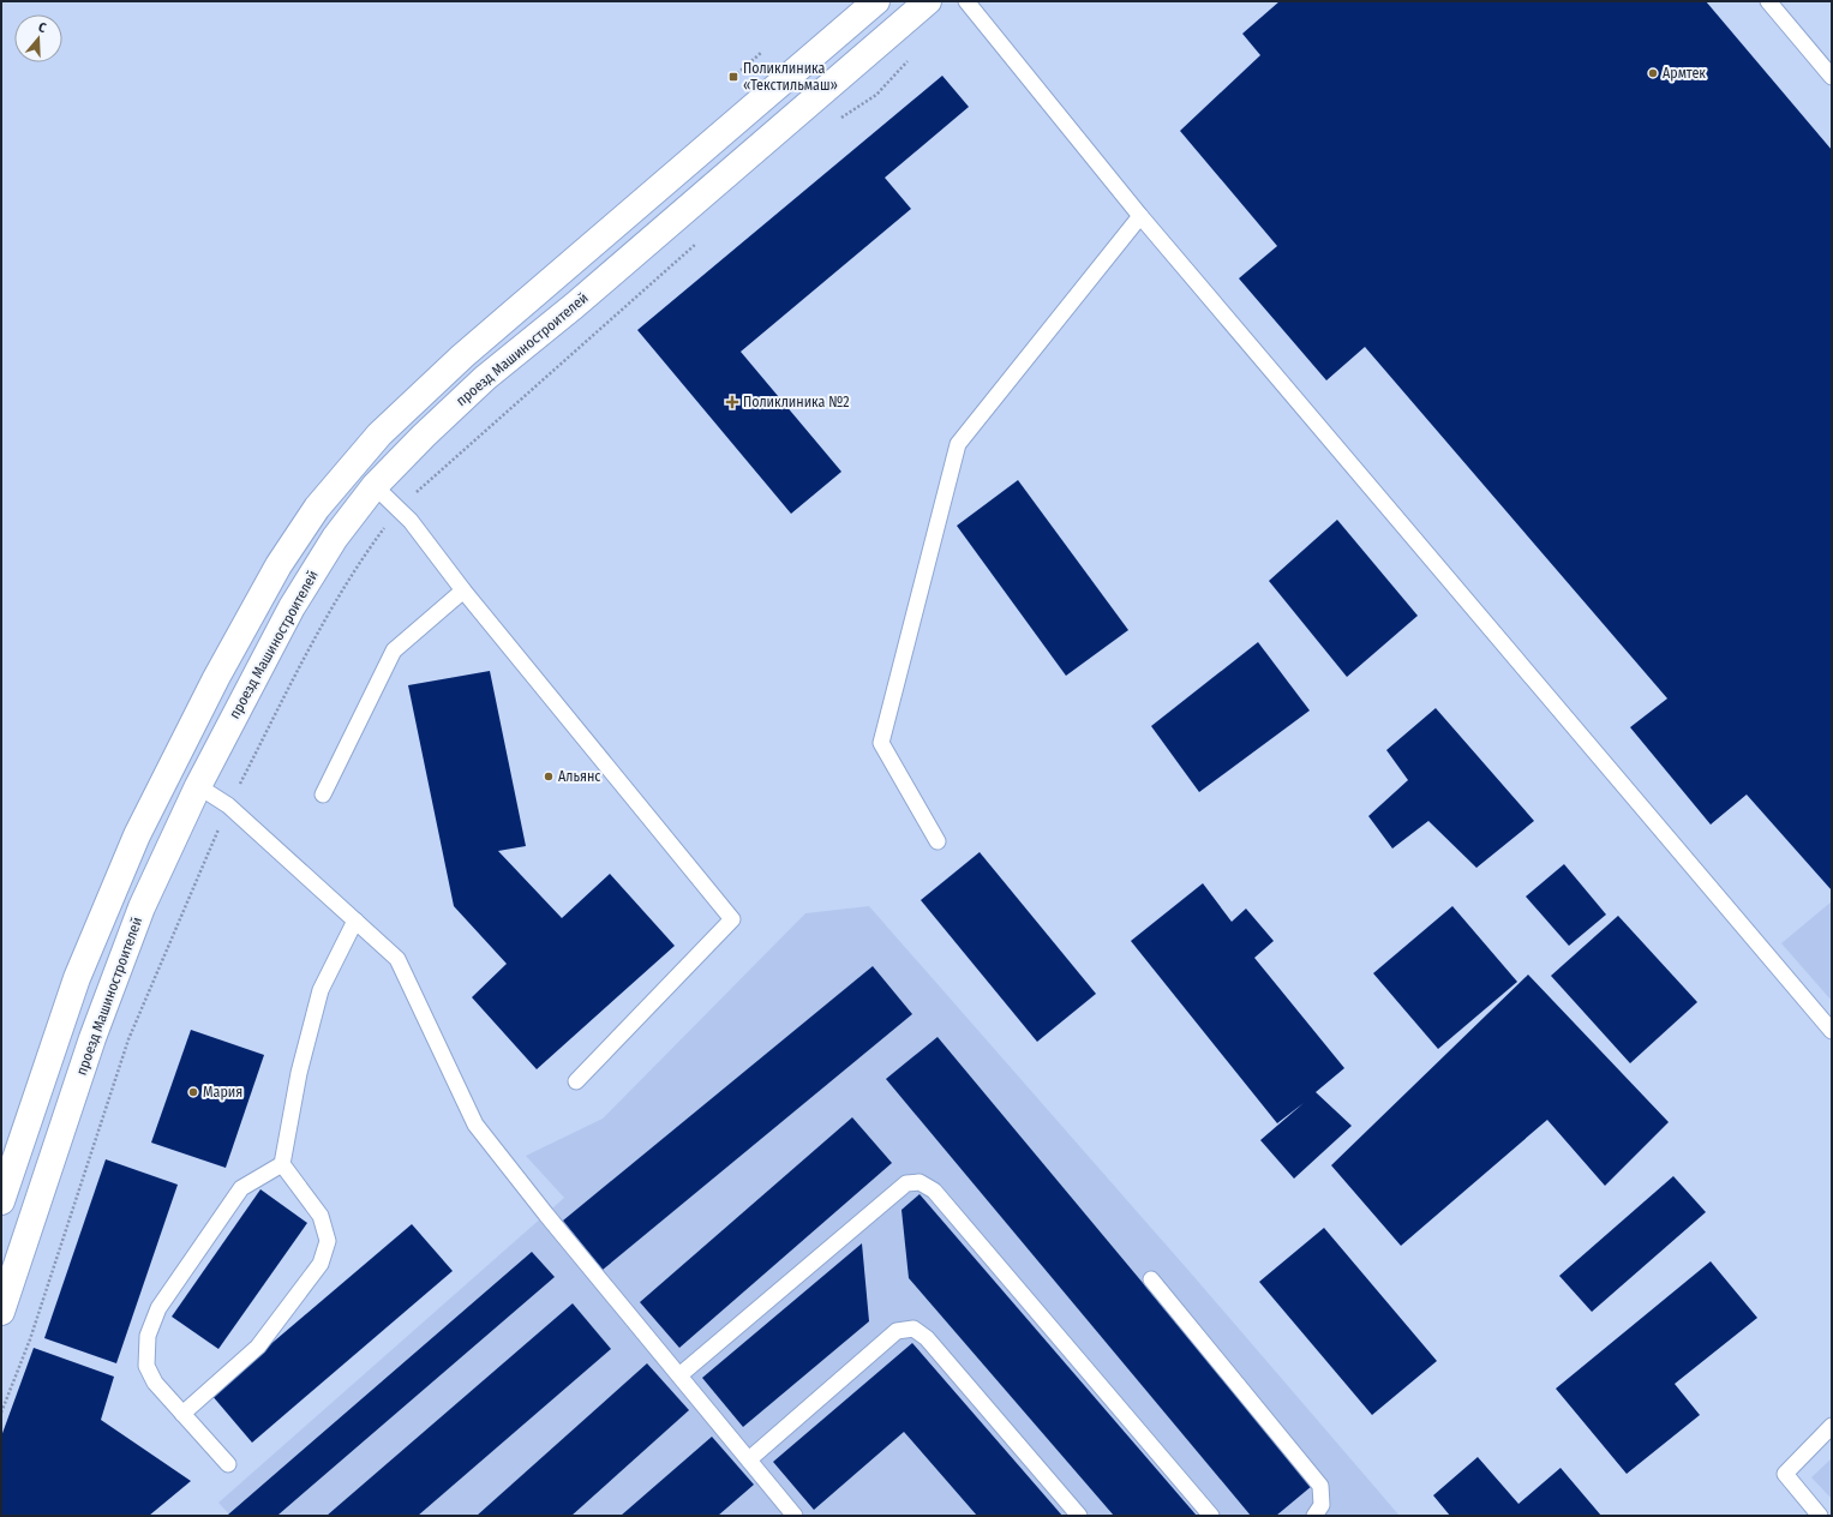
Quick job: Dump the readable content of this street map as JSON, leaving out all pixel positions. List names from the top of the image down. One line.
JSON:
{"streets":{"main road":["проезд Машиностроителей"]},"places":{"other":["Армтек","Альянс","Мария"],"transit":["Поликлиника «Текстильмаш»"],"health":["Поликлиника №2"]},"north":"top"}
